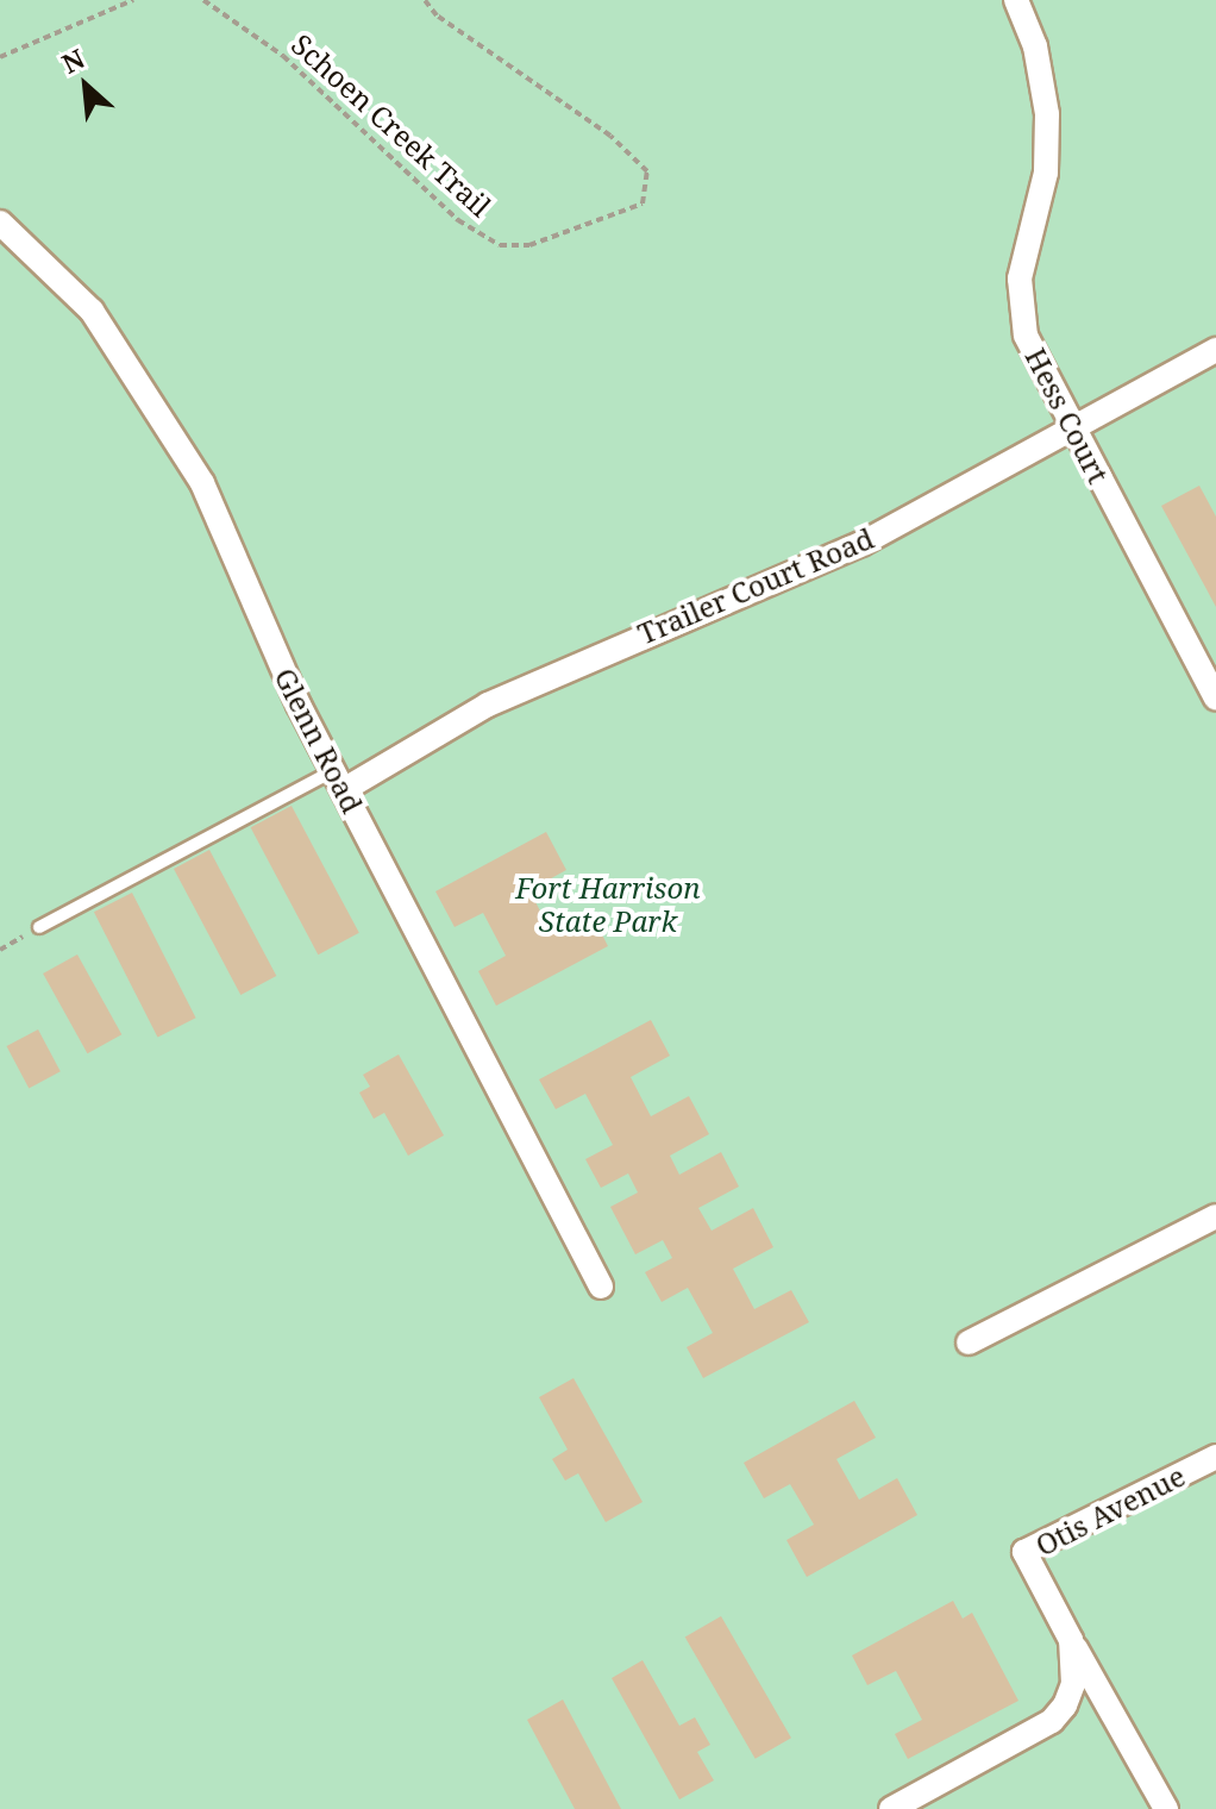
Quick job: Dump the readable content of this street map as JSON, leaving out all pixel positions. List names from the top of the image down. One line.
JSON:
{"streets":{"street":["Hess Court","Trailer Court Road","Glenn Road","Otis Avenue"],"path":["Schoen Creek Trail"]},"crossings":[["Hess Court","Trailer Court Road"],["Trailer Court Road","Glenn Road"]],"parks":["Fort Harrison State Park"],"north":"top left"}
